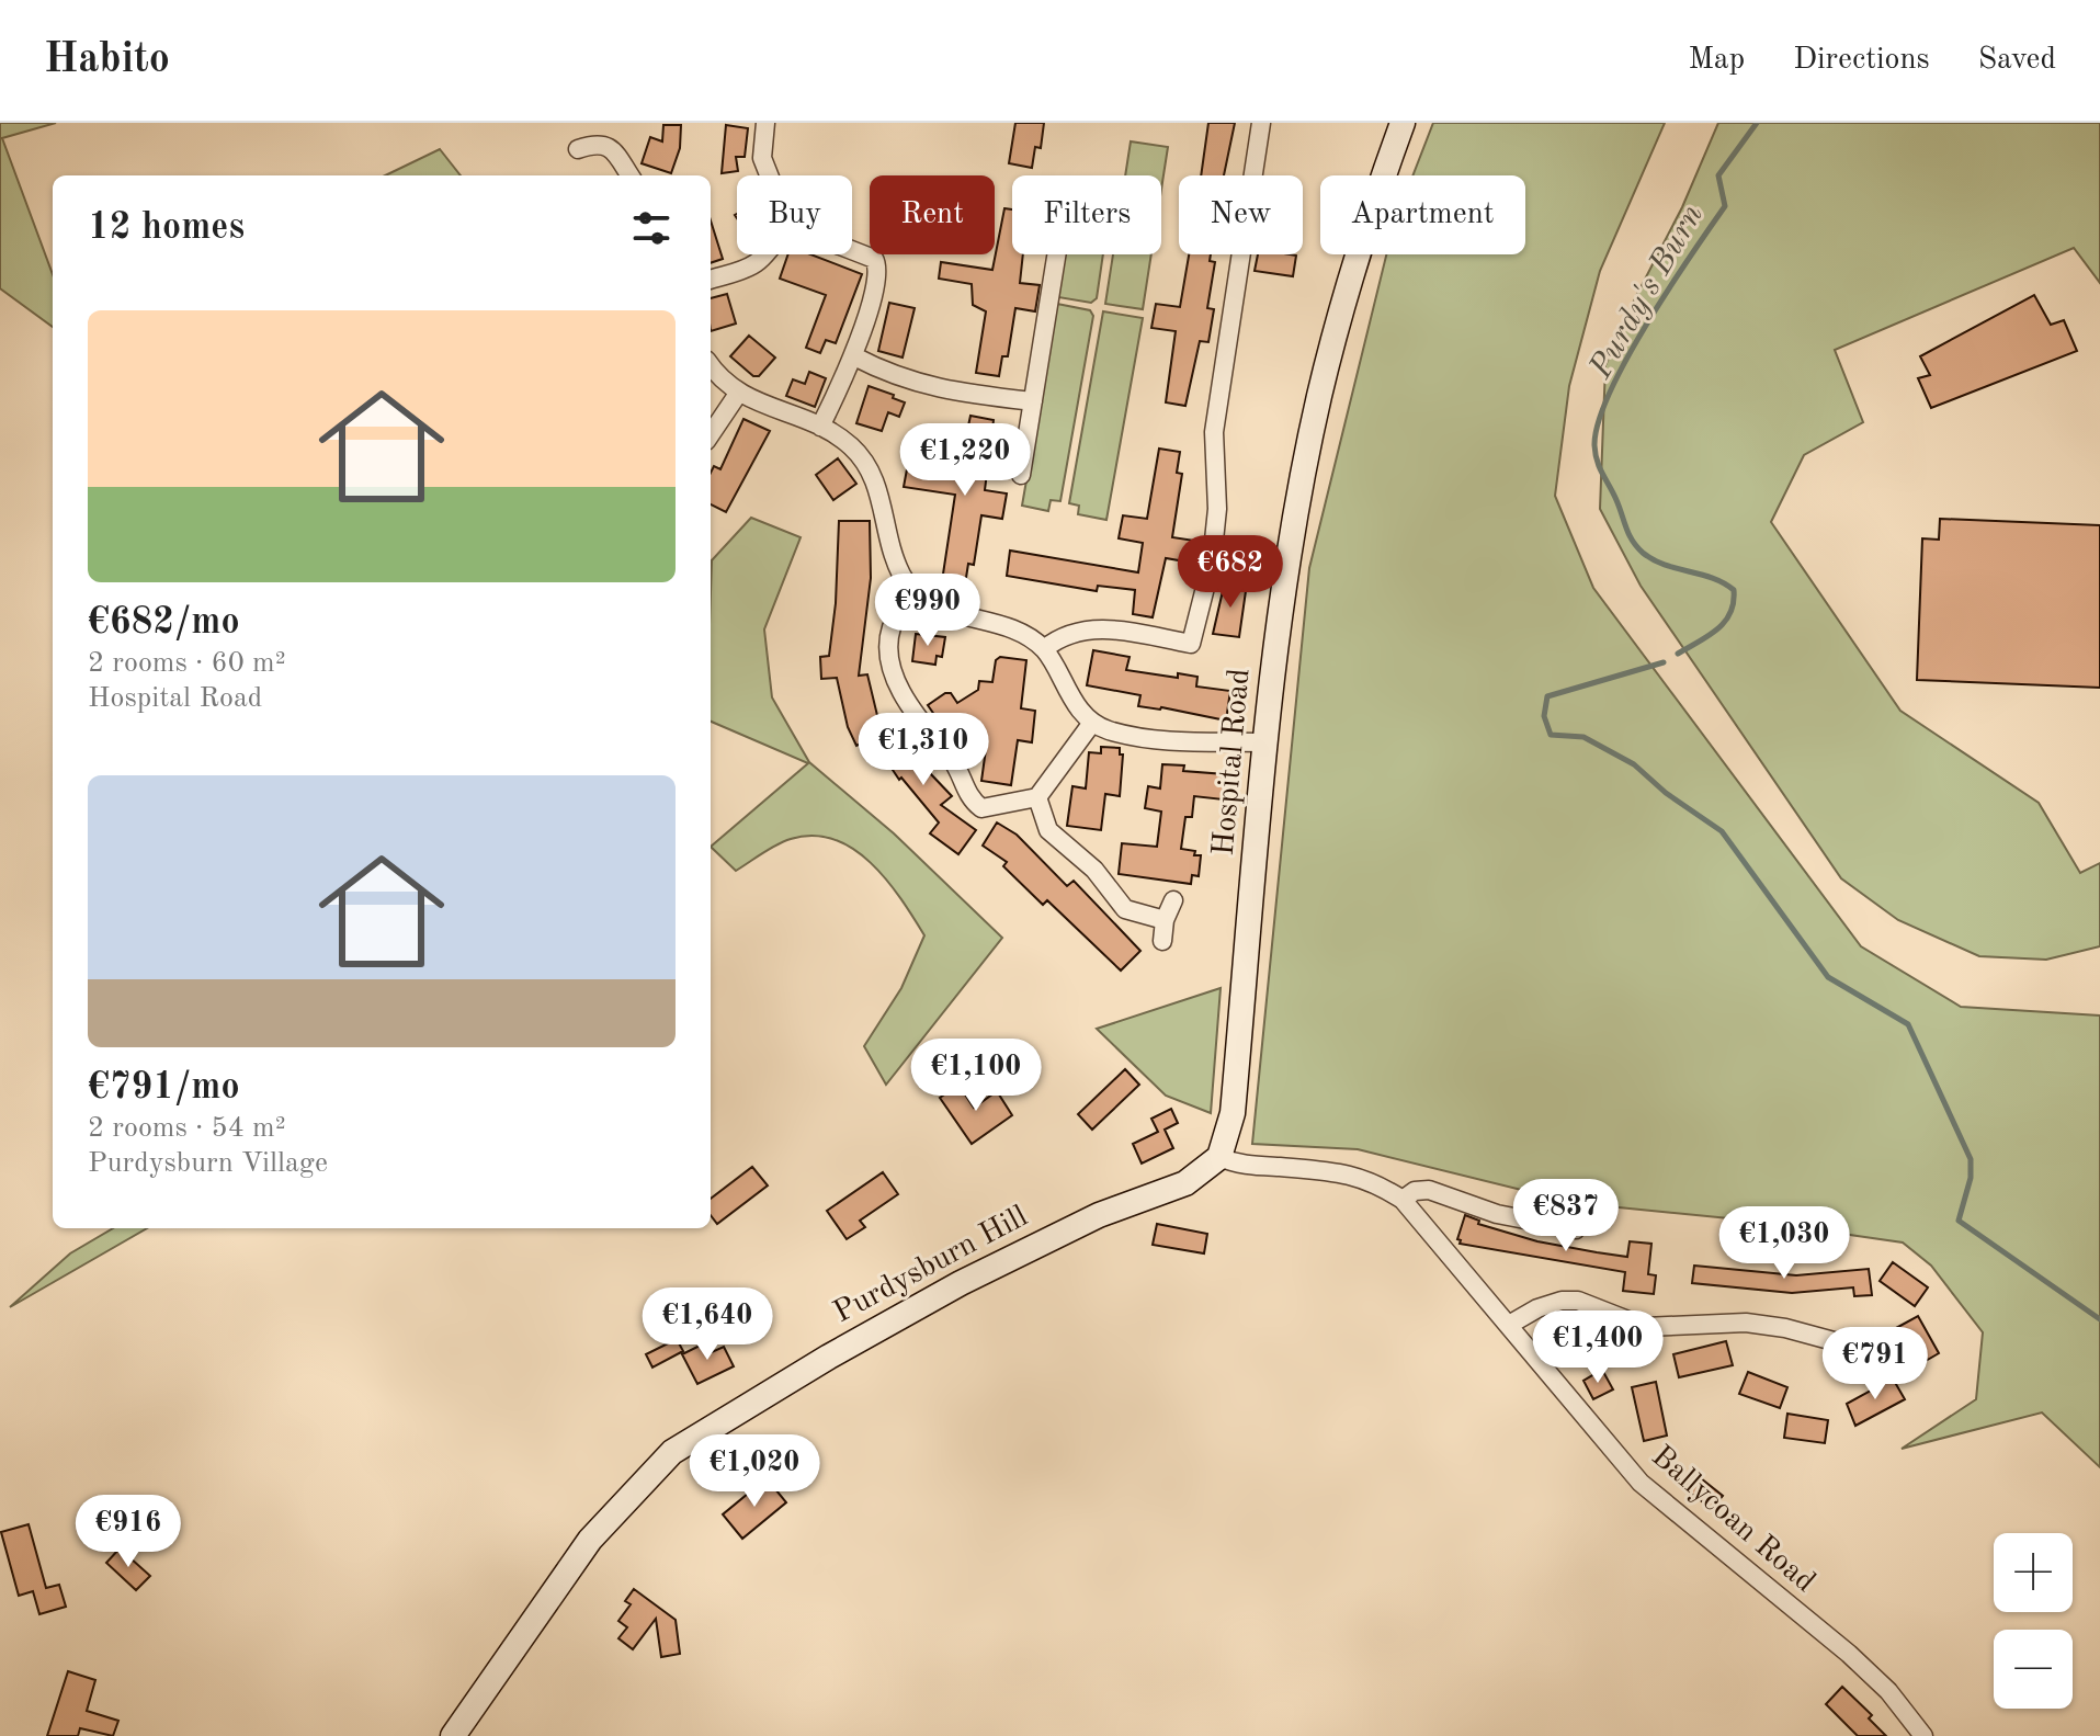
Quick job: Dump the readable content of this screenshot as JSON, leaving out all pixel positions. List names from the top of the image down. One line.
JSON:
{"streets":{"main road":["Hospital Road","Purdysburn Hill"],"street":["Ballycoan Road"]},"crossings":[["Hospital Road","Purdysburn Hill"],["Hospital Road","Ballycoan Road"],["Purdysburn Hill","Ballycoan Road"]],"water":["Purdy's Burn"],"page":{"header":"Habito","nav":["Map","Directions","Saved"],"chip":["Buy","Rent","Filters","New","Apartment"],"heading":"12 homes","list":[{"name":"€682/mo","note":"2 rooms · 60 m² · Hospital Road"},{"name":"€791/mo","note":"2 rooms · 54 m² · Purdysburn Village"}],"price":["€1,220","€682","€990","€1,310","€1,100","€837","€1,030","€1,640","€1,400","€791","€1,020","€916"],"map_buttons":["+","−"]}}
